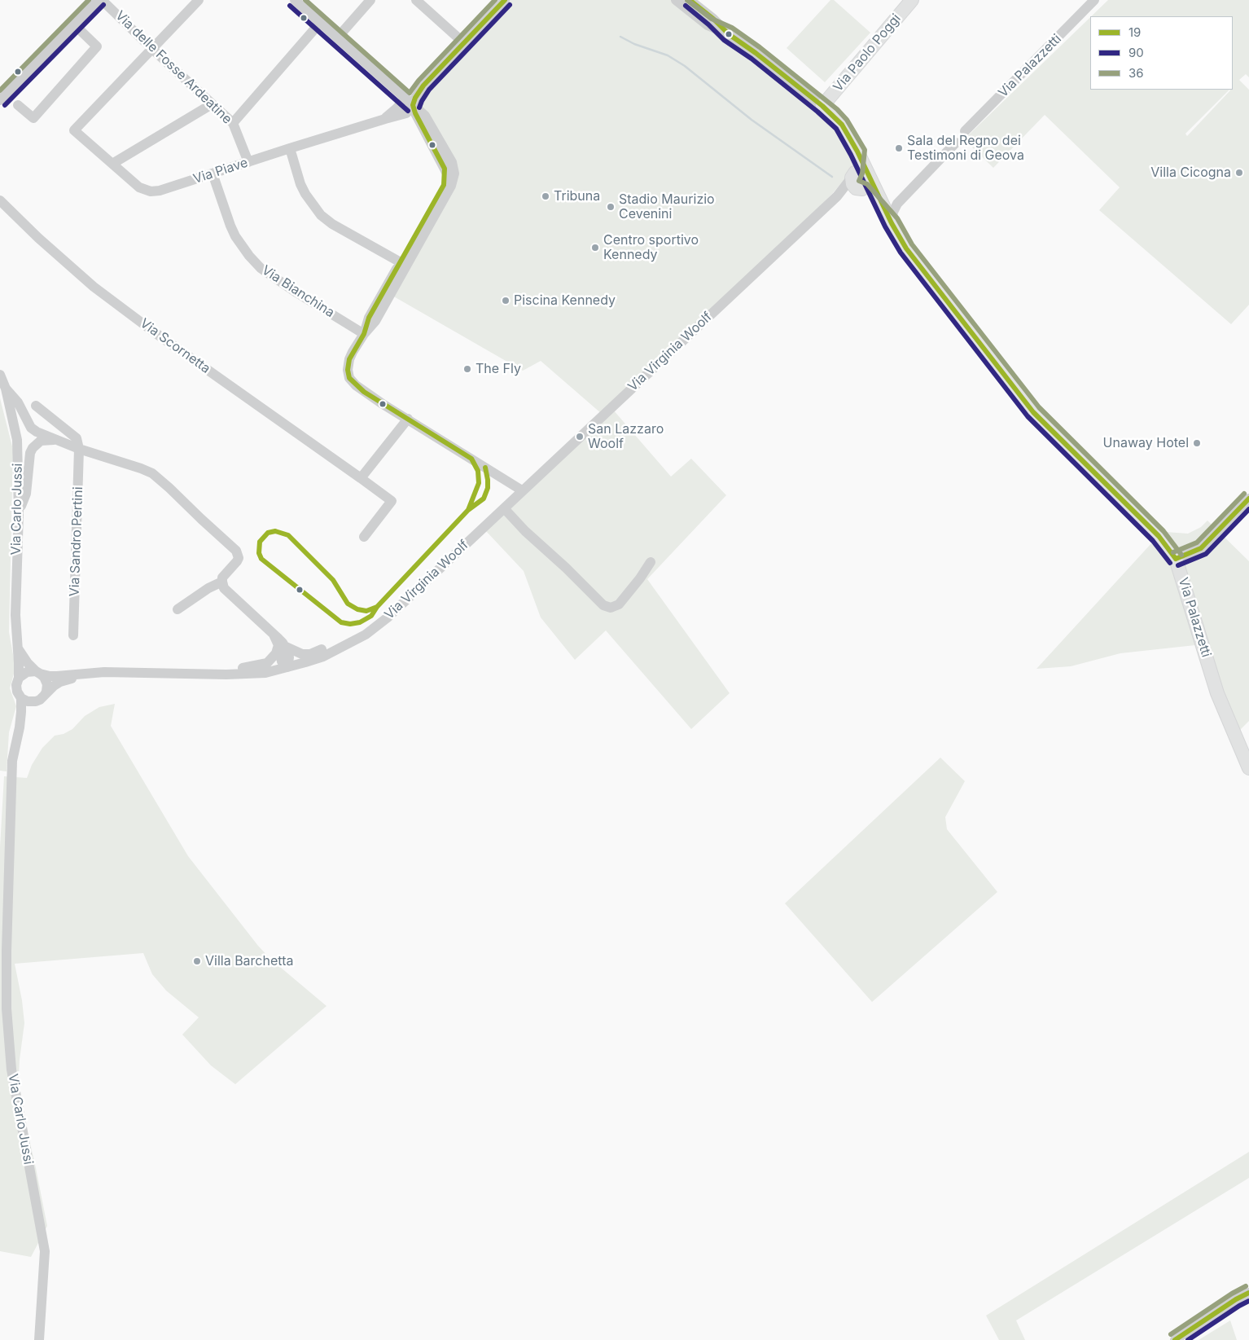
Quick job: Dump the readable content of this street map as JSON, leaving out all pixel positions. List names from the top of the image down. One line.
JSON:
{"streets":{"main road":["Via Paolo Poggi","Via Palazzetti"],"street":["Via delle Fosse Ardeatine","Via Piave","Via Bianchina","Via Scornetta","Via Virginia Woolf","Via Carlo Jussi","Via Sandro Pertini"]},"crossings":[["Via Palazzetti","Via Virginia Woolf"],["Via delle Fosse Ardeatine","Via Piave"],["Via Piave","Via Bianchina"],["Via Virginia Woolf","Via Carlo Jussi"]],"places":["Sala del Regno dei Testimoni di Geova","Villa Cicogna","Tribuna","Stadio Maurizio Cevenini","Centro sportivo Kennedy","Piscina Kennedy","The Fly","San Lazzaro Woolf","Unaway Hotel","Villa Barchetta"],"lines":["transit line 19","transit line 36","transit line 90"],"legend":["19","90","36"]}
